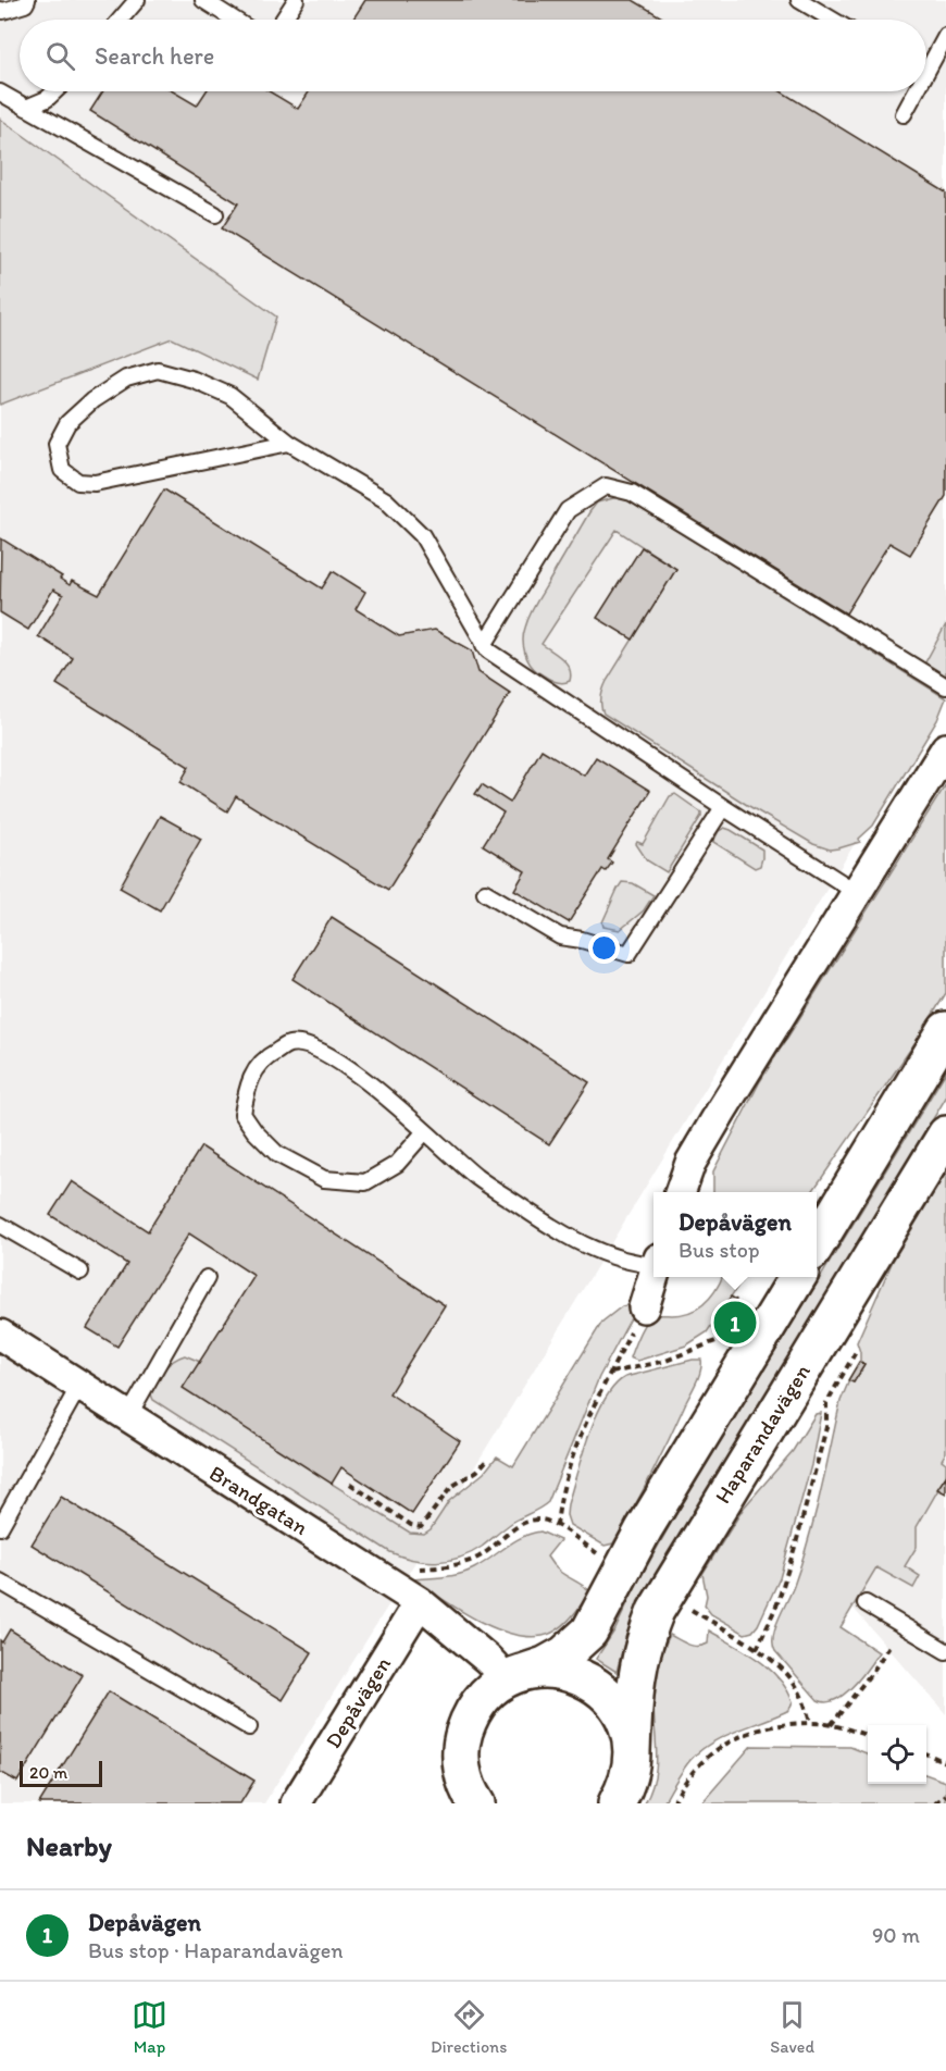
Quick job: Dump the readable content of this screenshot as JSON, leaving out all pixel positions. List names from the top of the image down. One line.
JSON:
{"streets":{"main road":["Haparandavägen"],"street":["Brandgatan","Depåvägen"]},"crossings":[["Brandgatan","Depåvägen"]],"scale_bar":"20 m","page":{"search":"Search here","popup":["Depåvägen","Bus stop"],"pins":"1","scale":"20 m","heading":"Nearby","list":[{"mark":"1","name":"Depåvägen","note":"Bus stop · Haparandavägen","value":"90 m"}],"nav":["Map","Directions","Saved"]}}
